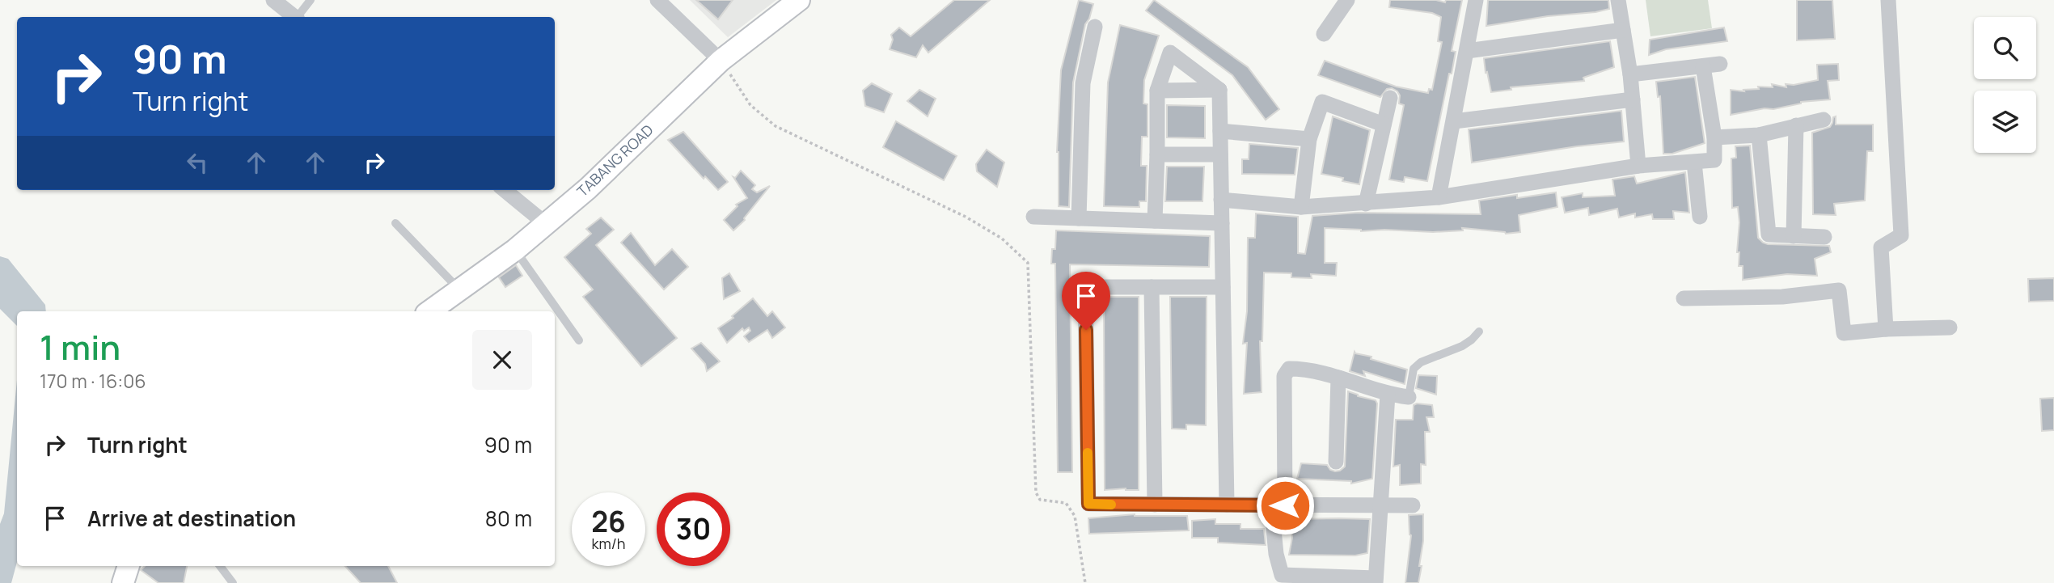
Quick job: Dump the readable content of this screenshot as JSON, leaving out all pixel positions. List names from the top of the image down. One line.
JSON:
{"streets":{"main road":["TABANG ROAD"]},"page":{"turn":["90 m","Turn right"],"heading":["1 min","170 m · 16:06"],"list":[{"name":"Turn right","value":"90 m"},{"name":"Arrive at destination","value":"80 m"}],"speed":"26 km/h","limit":"30"}}
